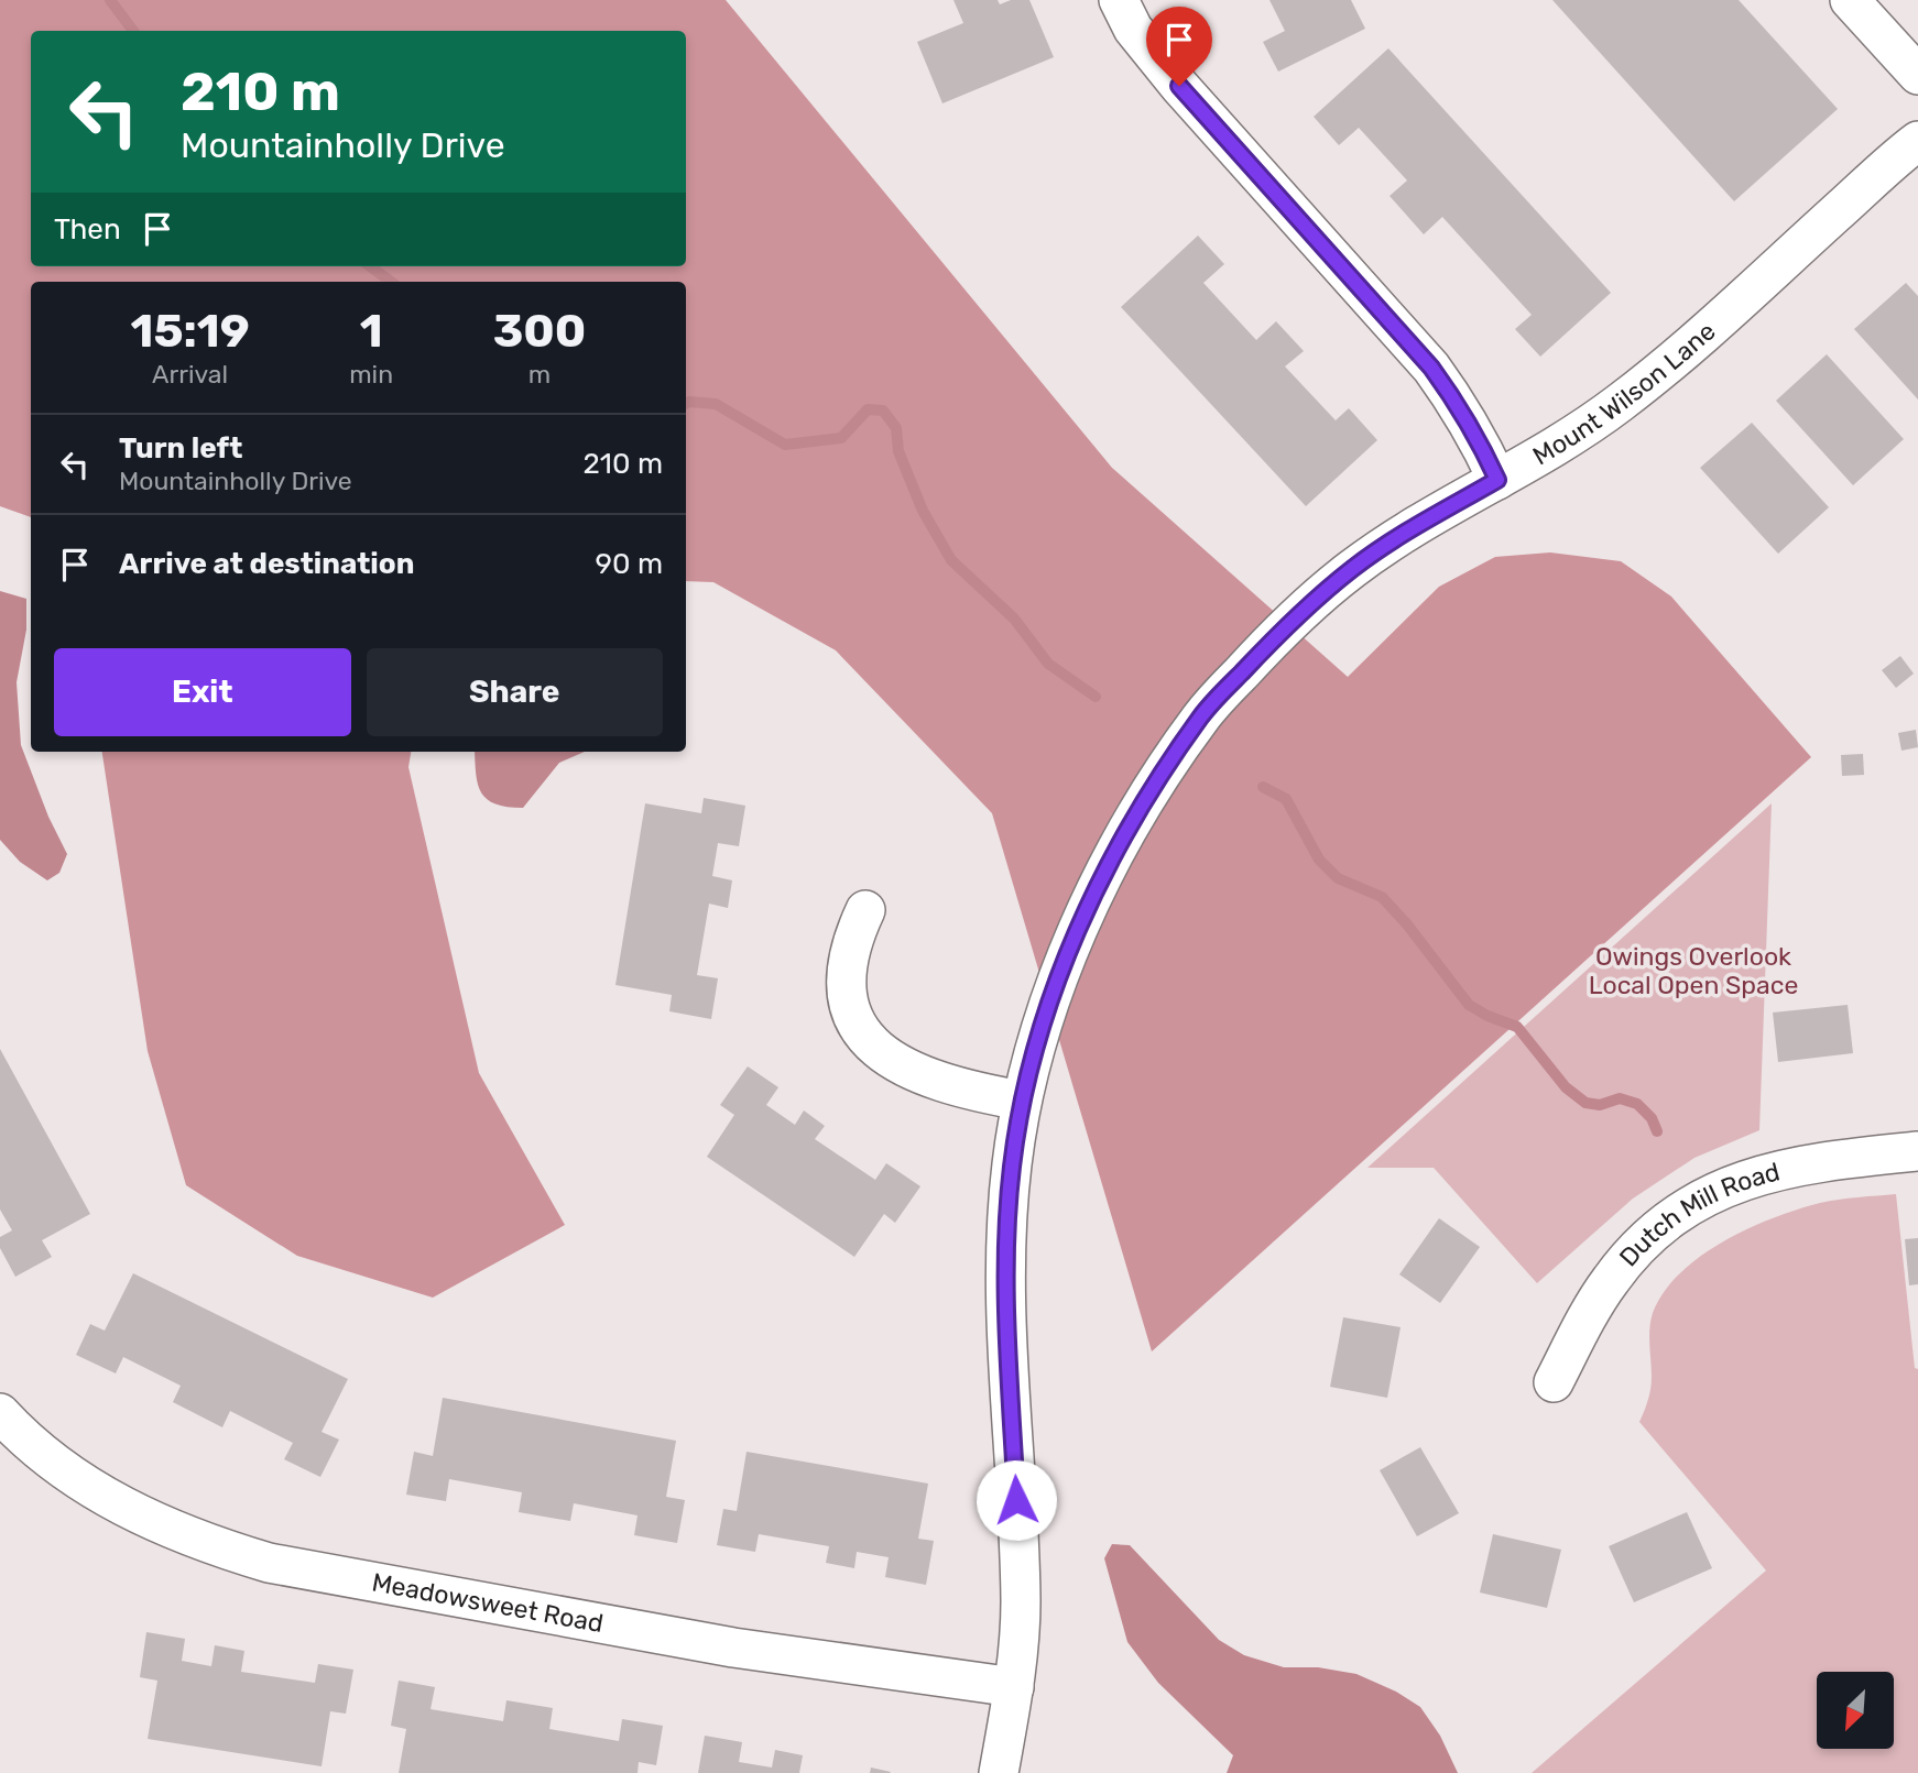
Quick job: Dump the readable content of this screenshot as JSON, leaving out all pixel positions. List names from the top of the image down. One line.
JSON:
{"streets":{"street":["Mount Wilson Lane","Dutch Mill Road","Meadowsweet Road"]},"crossings":[["Mount Wilson Lane","Meadowsweet Road"]],"parks":["Owings Overlook Local Open Space"],"north":"bottom left","page":{"turn":["210 m","Mountainholly Drive"],"then":"Then","eta":["15:19","Arrival","1","min","300","m"],"list":[{"name":"Turn left","note":"Mountainholly Drive","value":"210 m"},{"name":"Arrive at destination","value":"90 m"}],"buttons":["Exit","Share"]}}
